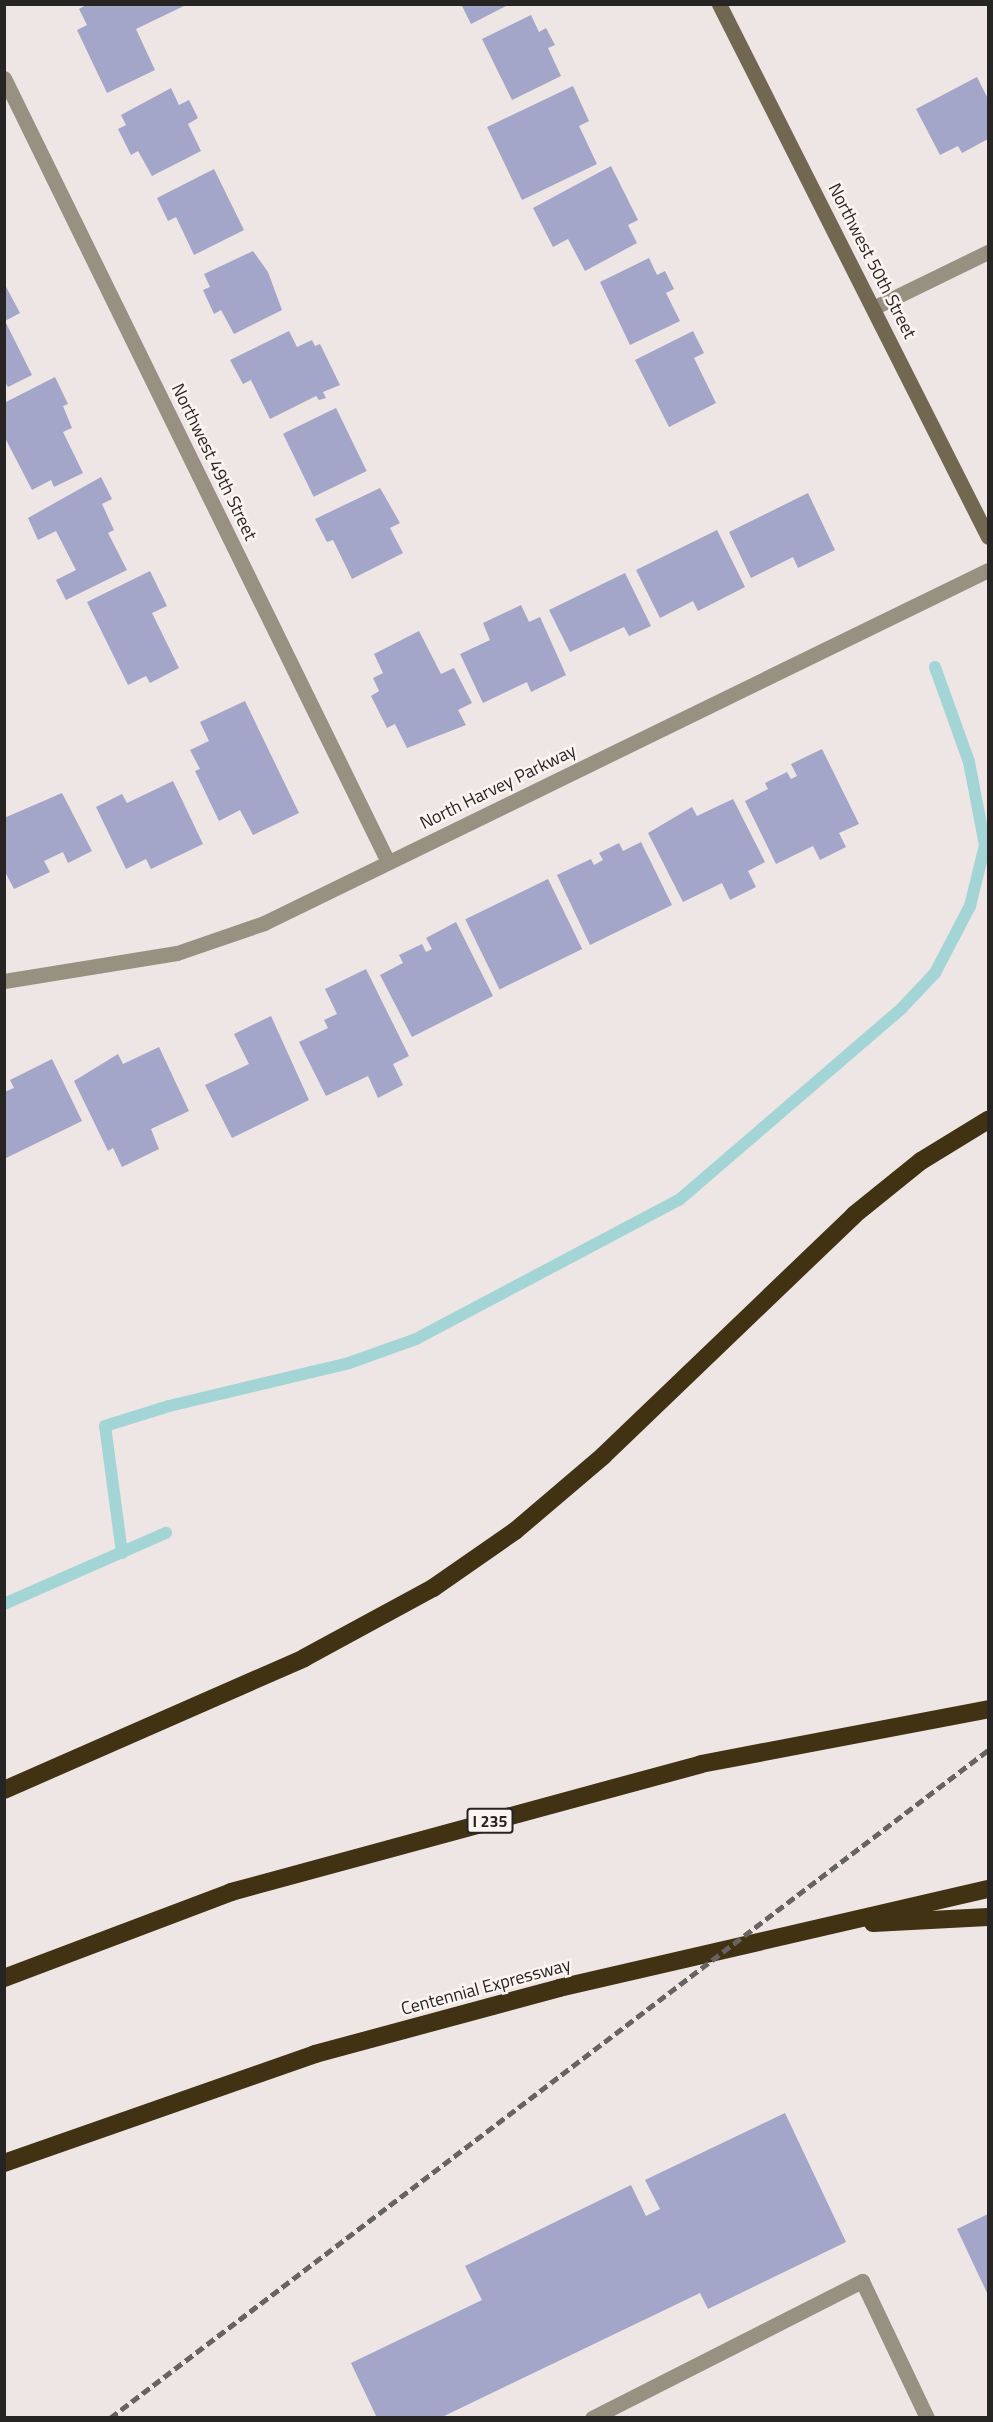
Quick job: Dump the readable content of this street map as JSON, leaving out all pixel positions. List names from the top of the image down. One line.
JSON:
{"streets":{"highway":["I 235","Centennial Expressway"],"main road":["Northwest 50th Street"],"street":["Northwest 49th Street","North Harvey Parkway"]},"crossings":[["Northwest 49th Street","North Harvey Parkway"]]}
